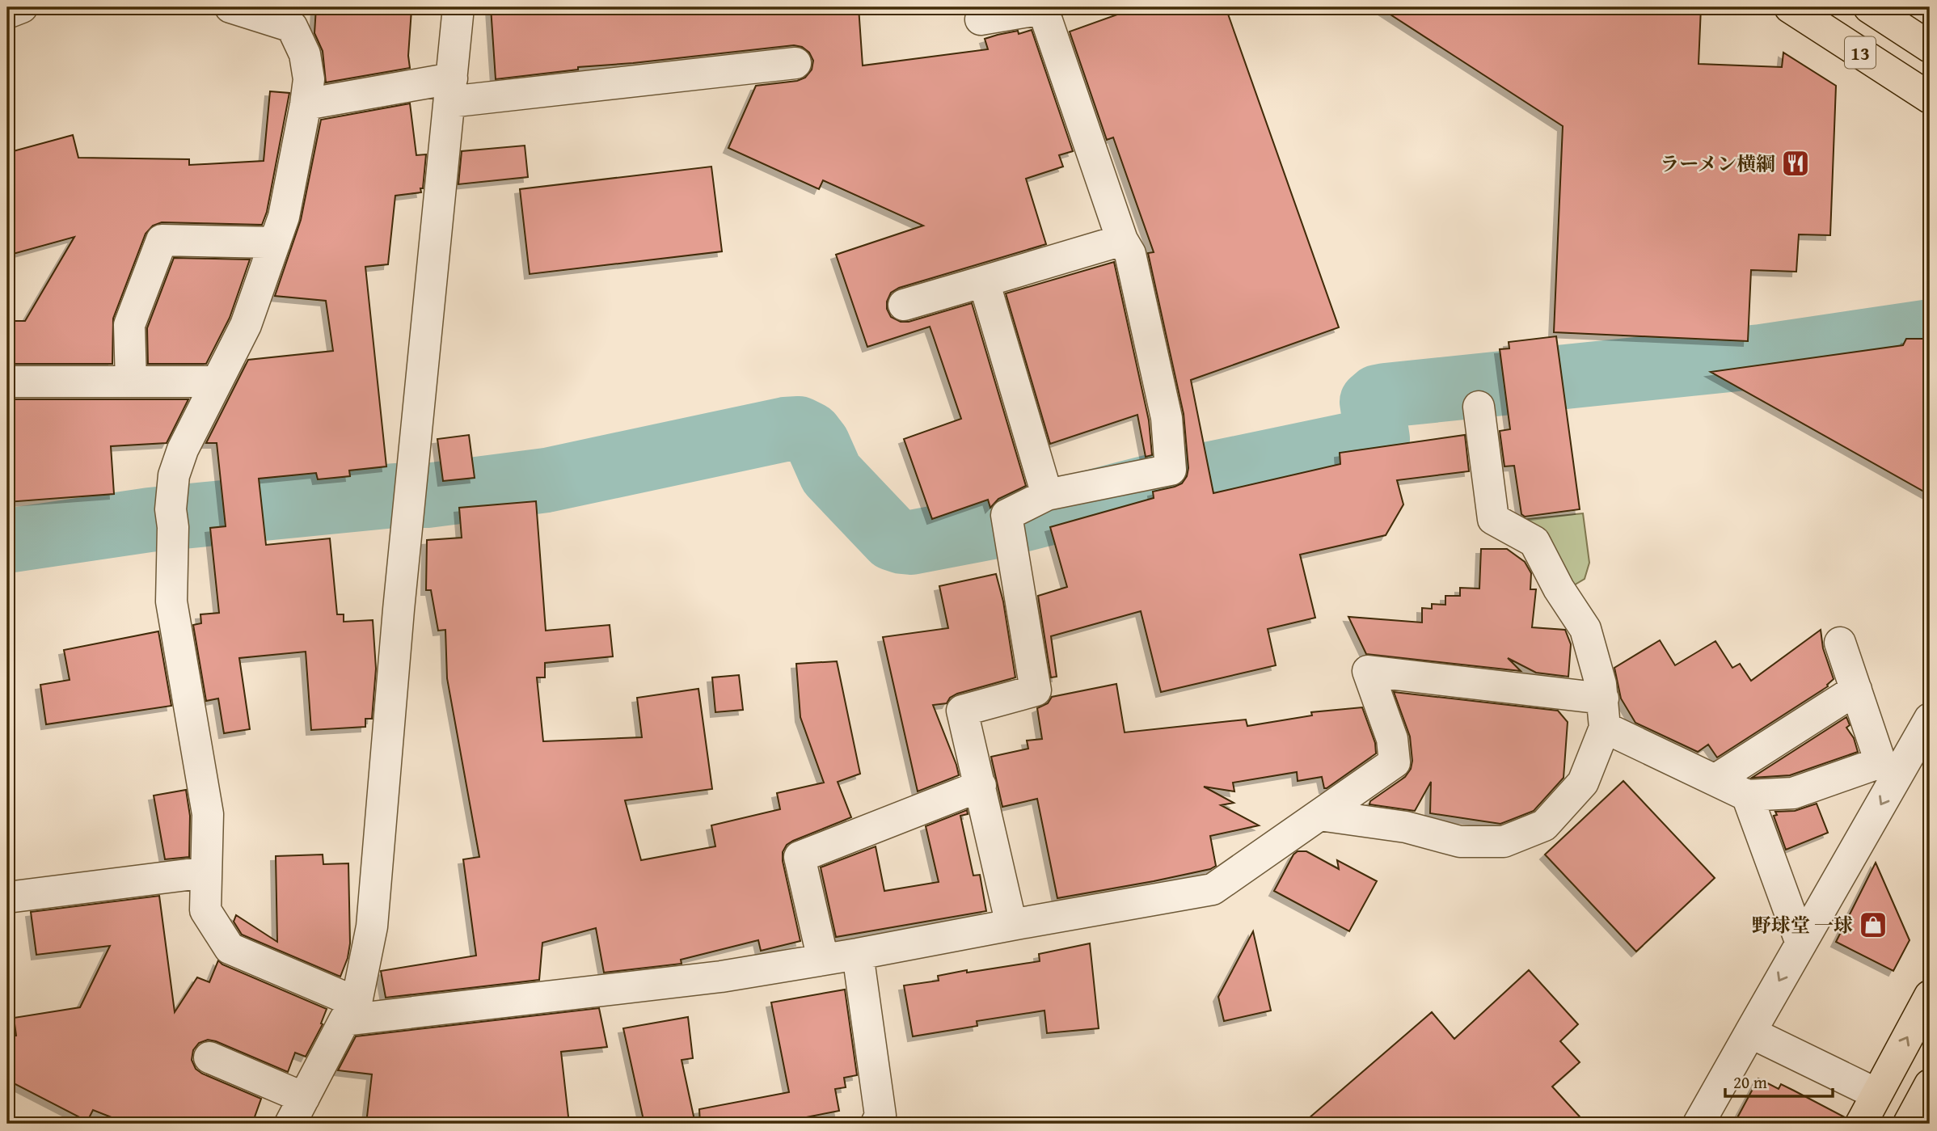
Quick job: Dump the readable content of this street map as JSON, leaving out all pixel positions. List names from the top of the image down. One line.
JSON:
{"streets":{"main road":["13"]},"places":{"restaurant":["ラーメン横綱"],"shop":["野球堂 一球"]},"scale_bar":"20 m"}
